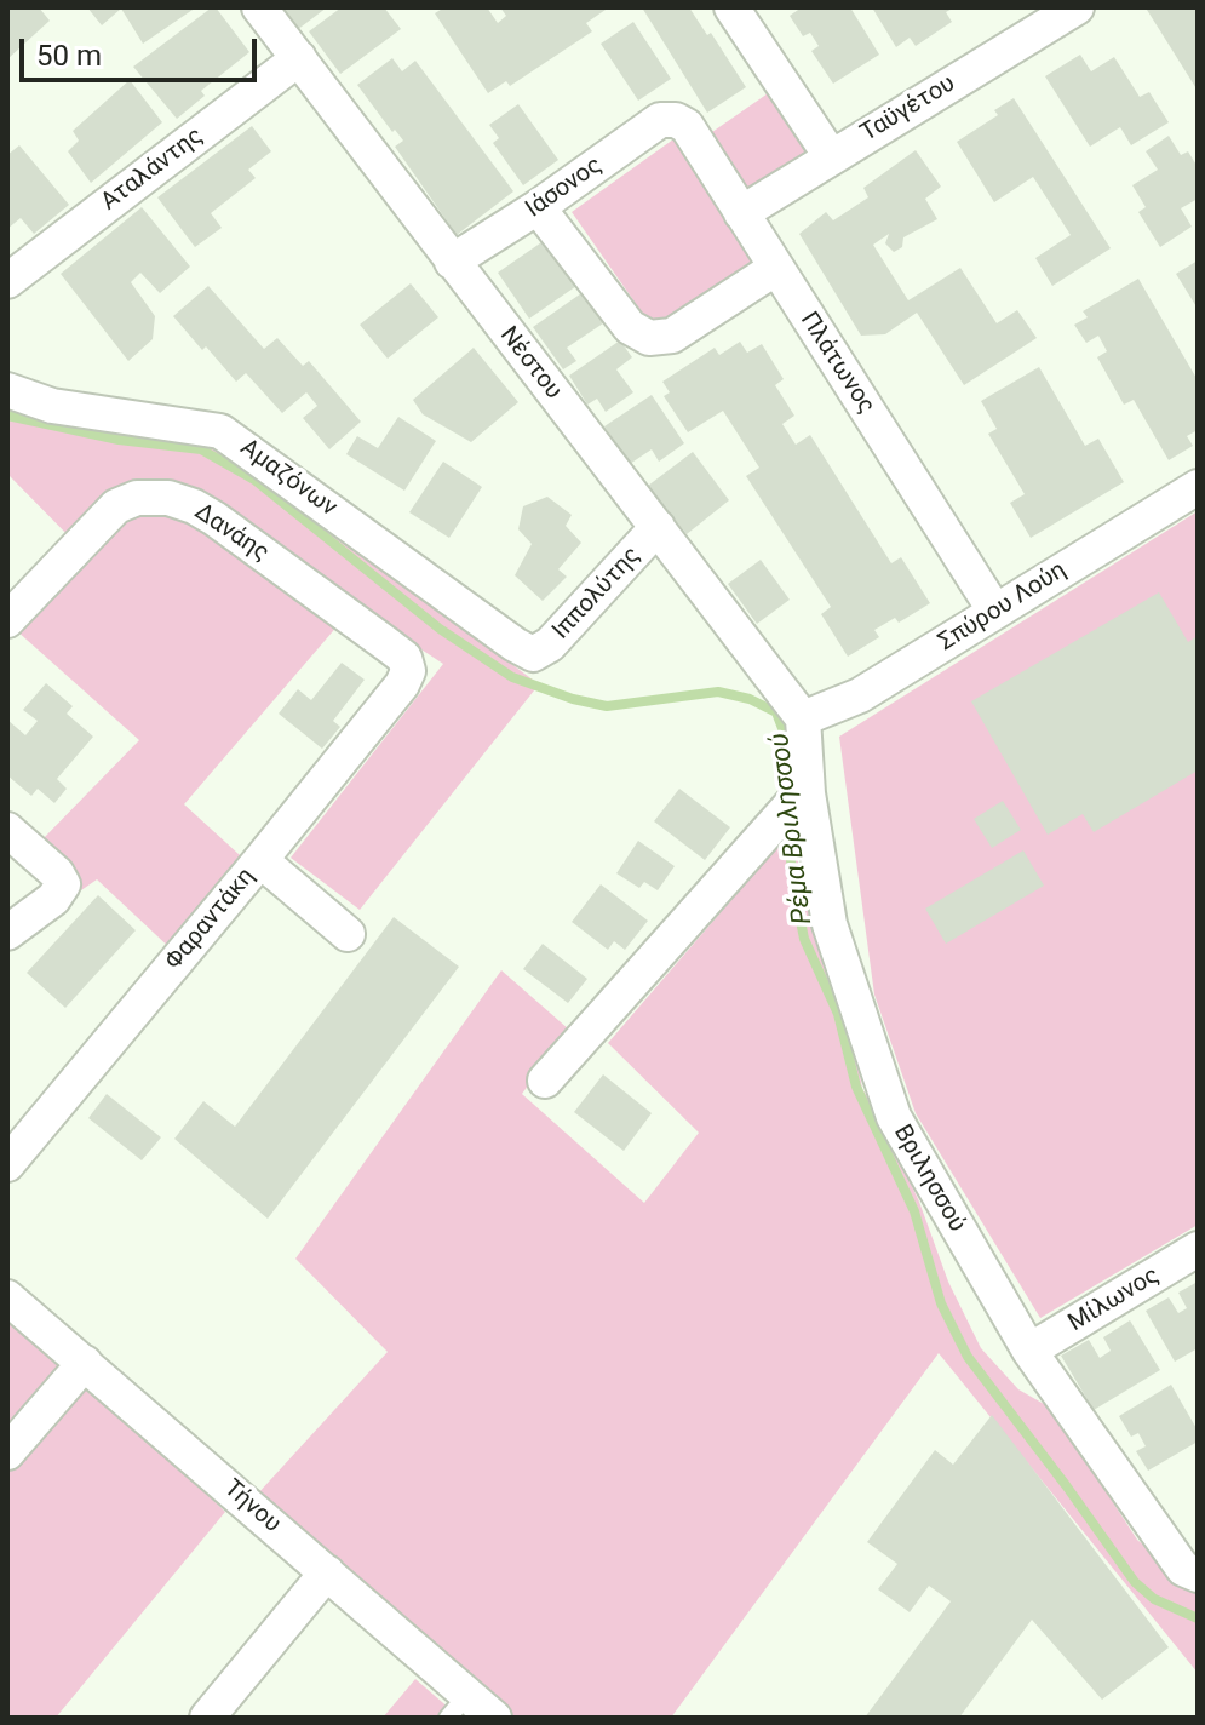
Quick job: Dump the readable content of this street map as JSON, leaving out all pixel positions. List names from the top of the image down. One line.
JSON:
{"streets":{"street":["Ταϋγέτου","Αταλάντης","Ιάσονος","Νέστου","Πλάτωνος","Αμαζόνων","Δανάης","Ιππολύτης","Σπύρου Λούη","Φαραντάκη","Βριλησσού","Μίλωνος","Τήνου"]},"crossings":[["Ταϋγέτου","Πλάτωνος"],["Αταλάντης","Νέστου"],["Ιάσονος","Νέστου"],["Ιάσονος","Πλάτωνος"],["Νέστου","Ιππολύτης"],["Νέστου","Σπύρου Λούη"],["Νέστου","Βριλησσού"],["Πλάτωνος","Σπύρου Λούη"],["Αμαζόνων","Ιππολύτης"],["Δανάης","Φαραντάκη"],["Σπύρου Λούη","Βριλησσού"],["Βριλησσού","Μίλωνος"]],"water":["Ρέμα Βριλησσού"],"scale_bar":"50 m"}
